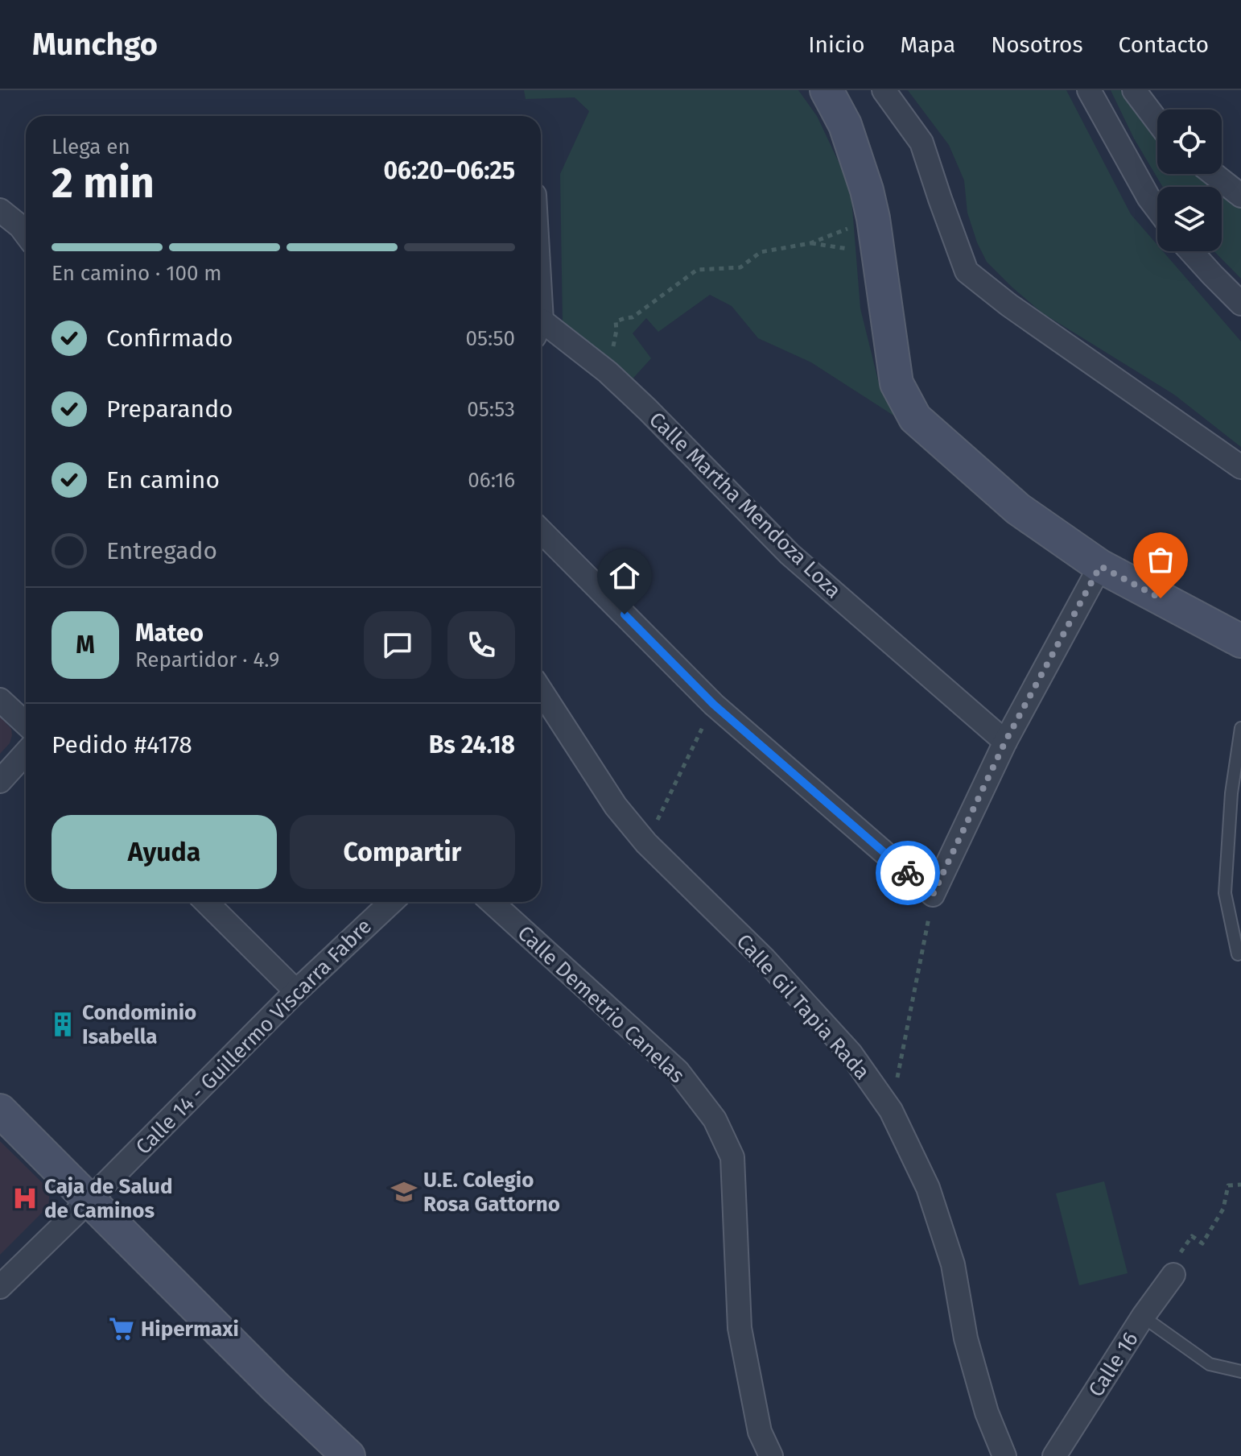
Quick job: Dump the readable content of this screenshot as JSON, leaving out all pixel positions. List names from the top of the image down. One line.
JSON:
{"streets":{"street":["Calle Martha Mendoza Loza","Calle Demetrio Canelas","Calle Gil Tapia Rada","Calle 14 - Guillermo Viscarra Fabre","Calle 16"]},"places":{"building":["Condominio Isabella"],"school or university":["U.E. Colegio Rosa Gattorno"],"hospital":["Caja de Salud de Caminos"],"supermarket":["Hipermaxi"]},"page":{"header":"Munchgo","nav":["Inicio","Mapa","Nosotros","Contacto"],"heading":["2 min","Llega en","06:20–06:25"],"panel":["Mateo","Repartidor · 4.9","Pedido #4178","Bs 24.18"],"bar":"En camino · 100 m","list":[["Confirmado","05:50"],["Preparando","05:53"],["En camino","06:16"],"Entregado"],"round":"M","buttons":["Ayuda","Compartir"]}}
